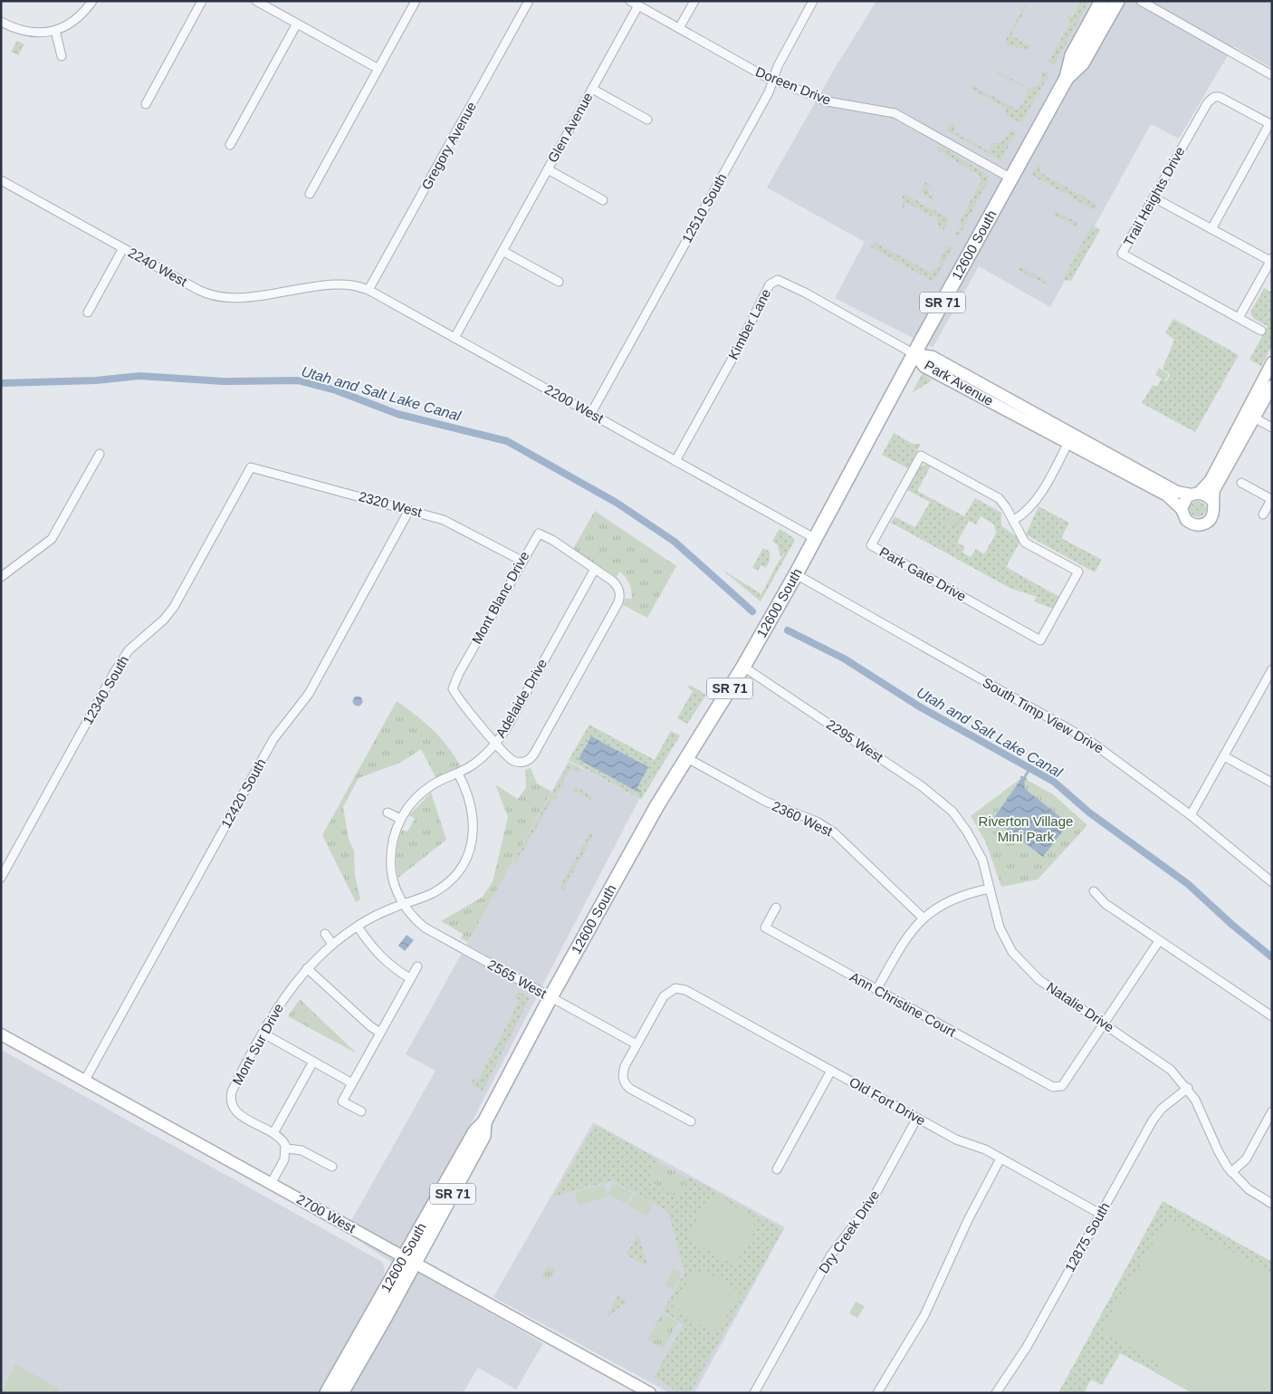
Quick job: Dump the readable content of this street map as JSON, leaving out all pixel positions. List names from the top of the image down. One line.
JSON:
{"streets":{"main road":["12600 South","SR 71"],"street":["Doreen Drive","Glen Avenue","Gregory Avenue","Trail Heights Drive","12510 South","2240 West","Kimber Lane","Park Avenue","2200 West","2320 West","Park Gate Drive","Mont Blanc Drive","12340 South","Adelaide Drive","South Timp View Drive","2295 West","12420 South","2360 West","2565 West","Ann Christine Court","Natalie Drive","Mont Sur Drive","Old Fort Drive","2700 West","Dry Creek Drive","12875 South"]},"crossings":[["Doreen Drive","Glen Avenue"],["Doreen Drive","12510 South"],["Doreen Drive","12600 South"],["Glen Avenue","2200 West"],["Gregory Avenue","2200 West"],["12510 South","2200 West"],["12600 South","Kimber Lane"],["12600 South","Park Avenue"],["12600 South","2200 West"],["12600 South","South Timp View Drive"],["12600 South","2295 West"],["12600 South","2360 West"],["12600 South","2565 West"],["12600 South","2700 West"],["2240 West","2200 West"],["Kimber Lane","Park Avenue"],["Kimber Lane","2200 West"],["2320 West","Mont Blanc Drive"],["2320 West","12340 South"],["2320 West","12420 South"],["Mont Blanc Drive","Adelaide Drive"],["Adelaide Drive","2565 West"],["Adelaide Drive","Mont Sur Drive"],["2295 West","Natalie Drive"],["12420 South","2700 West"],["2565 West","Mont Sur Drive"],["2565 West","Old Fort Drive"],["Ann Christine Court","Natalie Drive"],["Natalie Drive","12875 South"],["Old Fort Drive","Dry Creek Drive"],["Old Fort Drive","12875 South"]],"water":["Utah and Salt Lake Canal"],"parks":["Riverton Village Mini Park"]}
